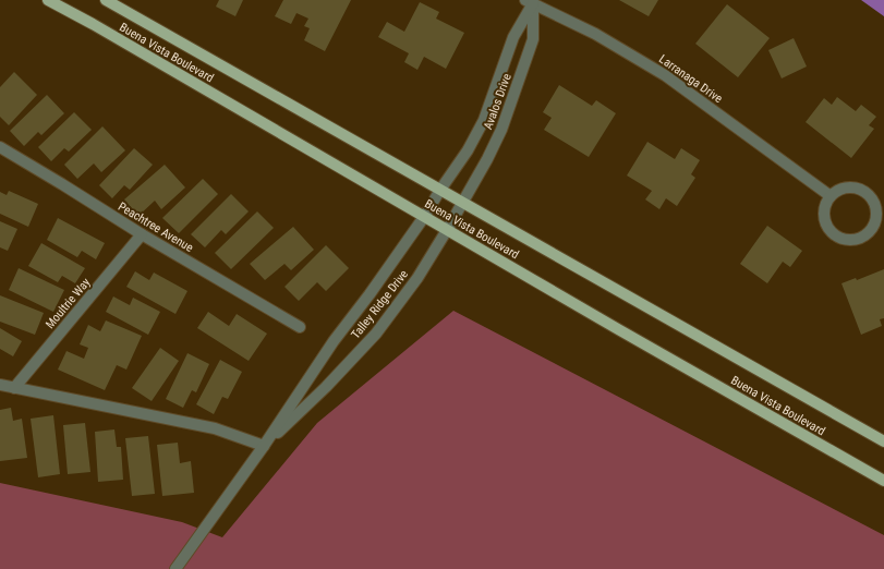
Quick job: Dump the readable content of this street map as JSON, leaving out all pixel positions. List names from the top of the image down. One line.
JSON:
{"streets":{"main road":["Buena Vista Boulevard"],"street":["Larranaga Drive","Avalos Drive","Peachtree Avenue","Moultrie Way","Talley Ridge Drive"]},"crossings":[["Buena Vista Boulevard","Avalos Drive"],["Buena Vista Boulevard","Talley Ridge Drive"],["Larranaga Drive","Avalos Drive"],["Avalos Drive","Talley Ridge Drive"],["Peachtree Avenue","Moultrie Way"]]}
